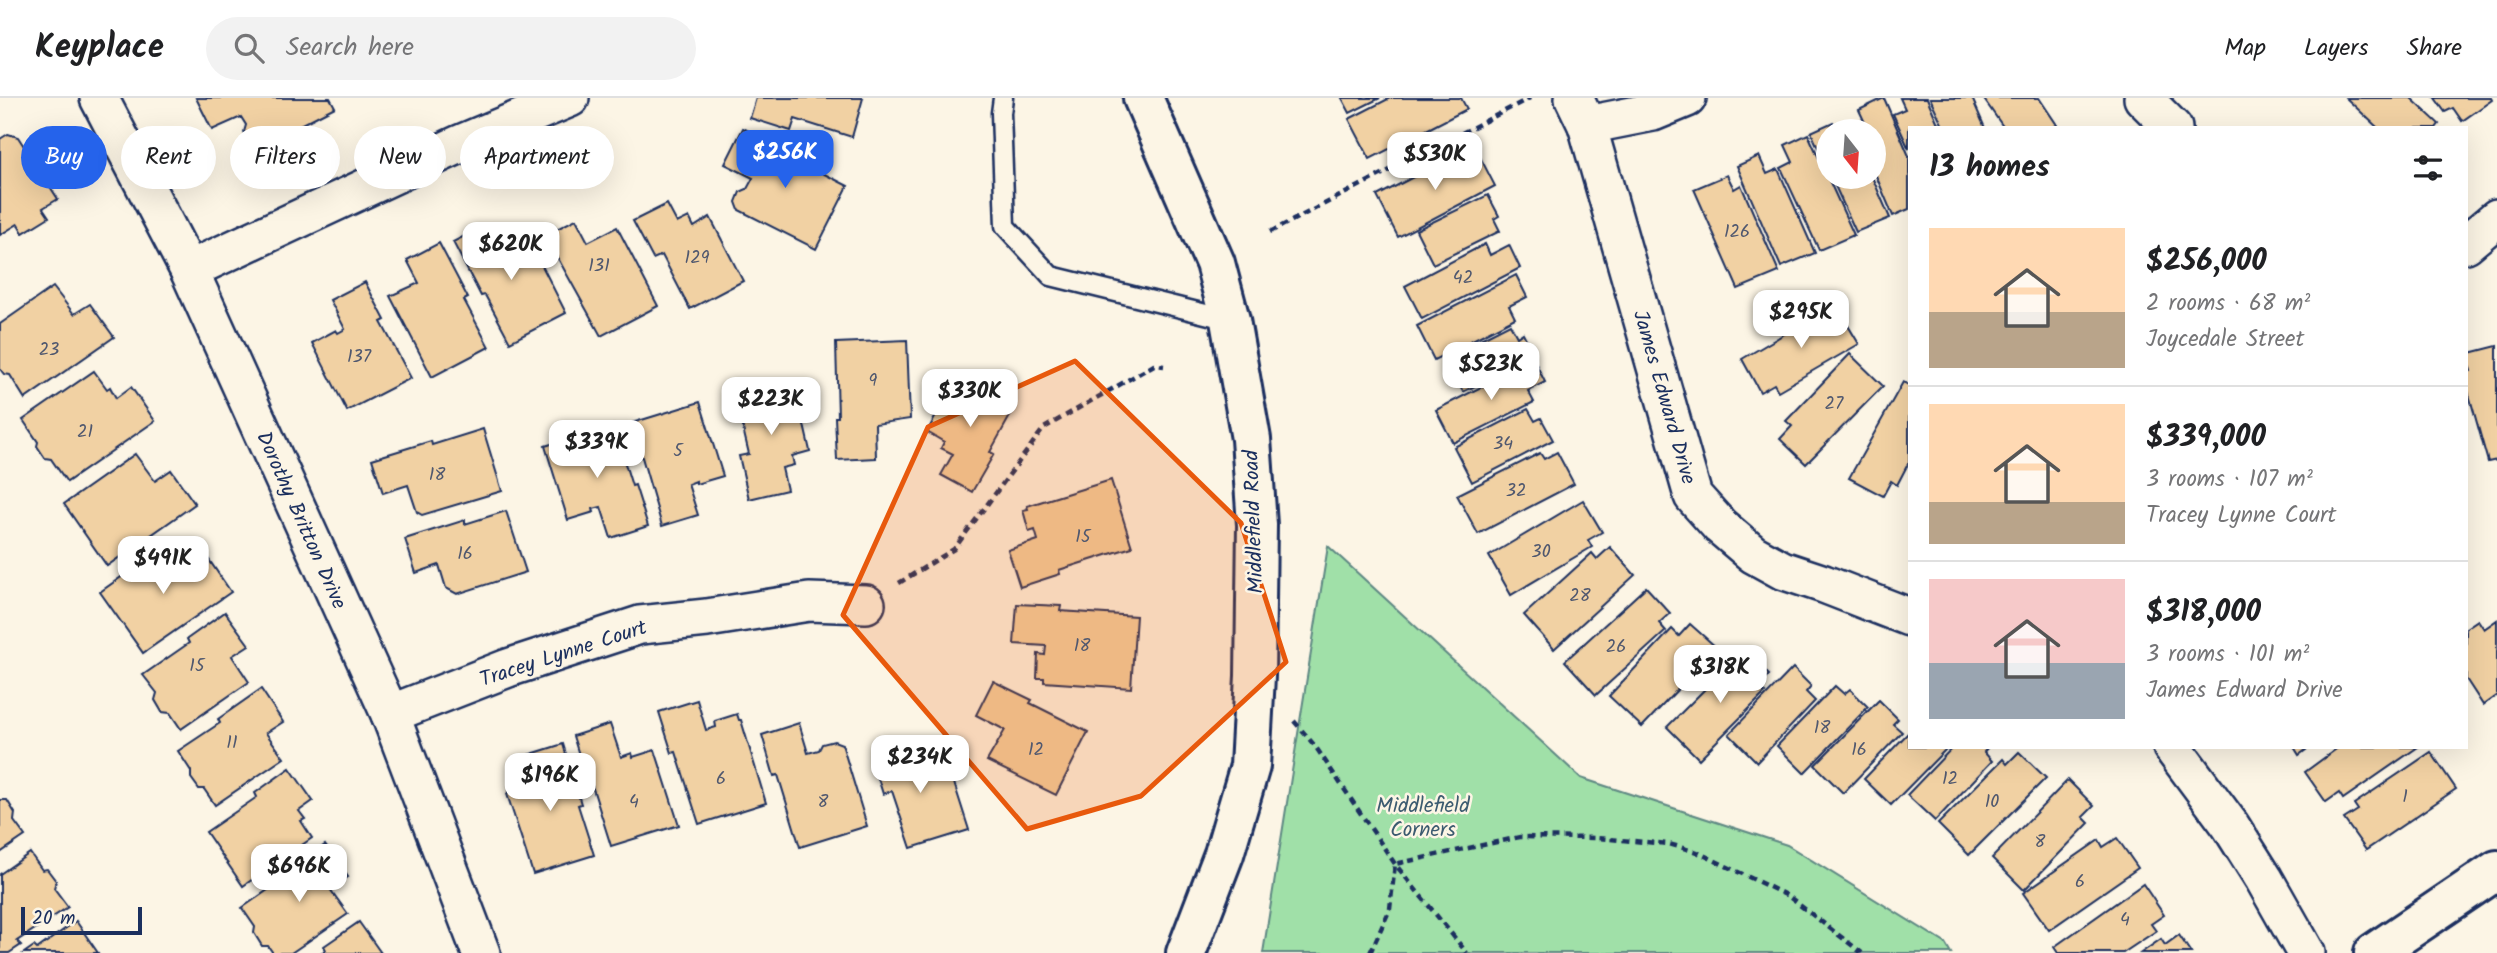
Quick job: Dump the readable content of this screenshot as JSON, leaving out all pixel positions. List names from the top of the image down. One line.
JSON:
{"streets":{"main road":["Middlefield Road"],"street":["James Edward Drive","Dorothy Britton Drive","Tracey Lynne Court"]},"crossings":[["Dorothy Britton Drive","Tracey Lynne Court"]],"parks":["Middlefield Corners"],"house_numbers":["126","129","131","42","23","137","9","27","21","34","5","18","32","15","30","16","28","18","26","15","18","11","12","16","6","12","1","4","8","10","8","6","4"],"scale_bar":"20 m","north":"bottom","page":{"header":"Keyplace","search":"Search here","nav":["Map","Layers","Share"],"chip":["Buy","Rent","Filters","New","Apartment"],"heading":"13 homes","price":["$256K","$530K","$620K","$295K","$523K","$330K","$223K","$339K","$491K","$318K","$234K","$196K","$696K"],"list":[{"name":"$256,000","note":"2 rooms · 68 m² · Joycedale Street"},{"name":"$339,000","note":"3 rooms · 107 m² · Tracey Lynne Court"},{"name":"$318,000","note":"3 rooms · 101 m² · James Edward Drive"}],"scale":"20 m"}}
